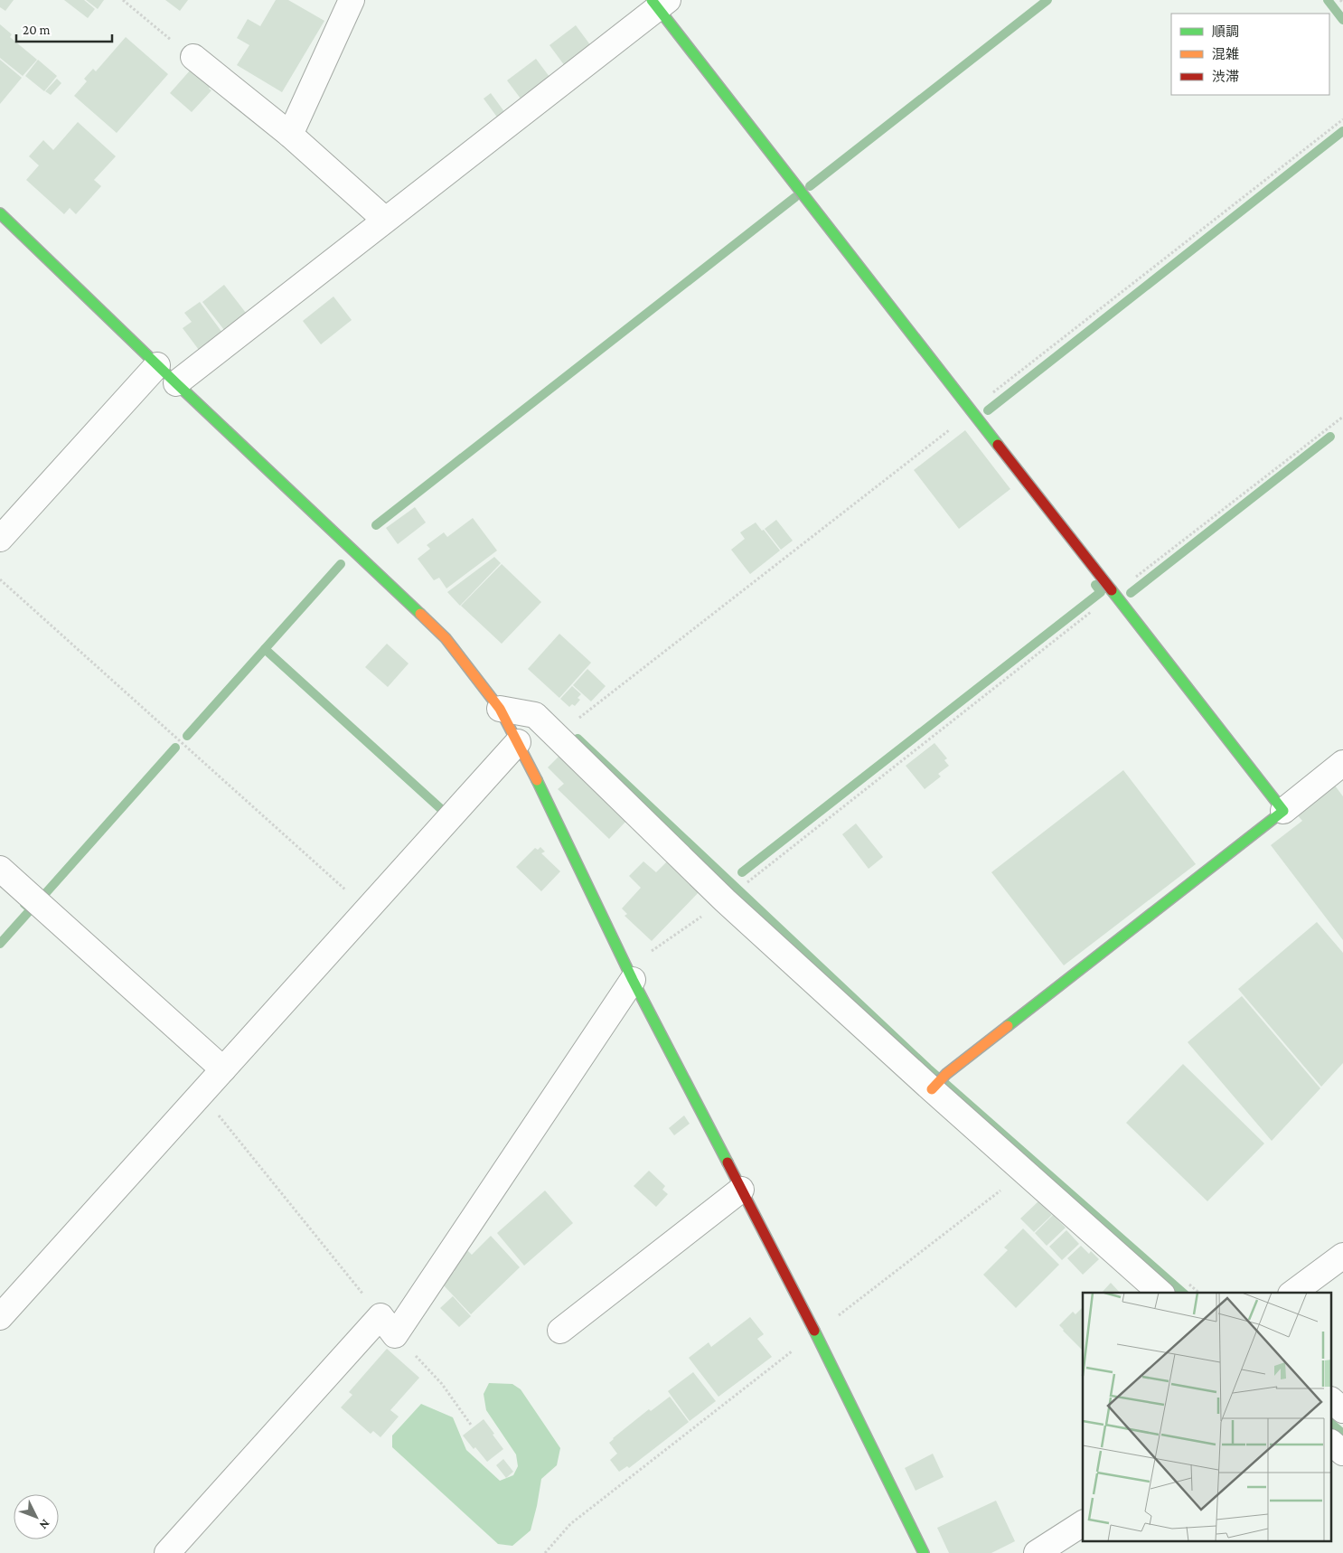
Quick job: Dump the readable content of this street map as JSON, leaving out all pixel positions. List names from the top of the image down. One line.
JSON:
{"legend":["順調","混雑","渋滞"],"scale_bar":"20 m","north":"bottom right"}
